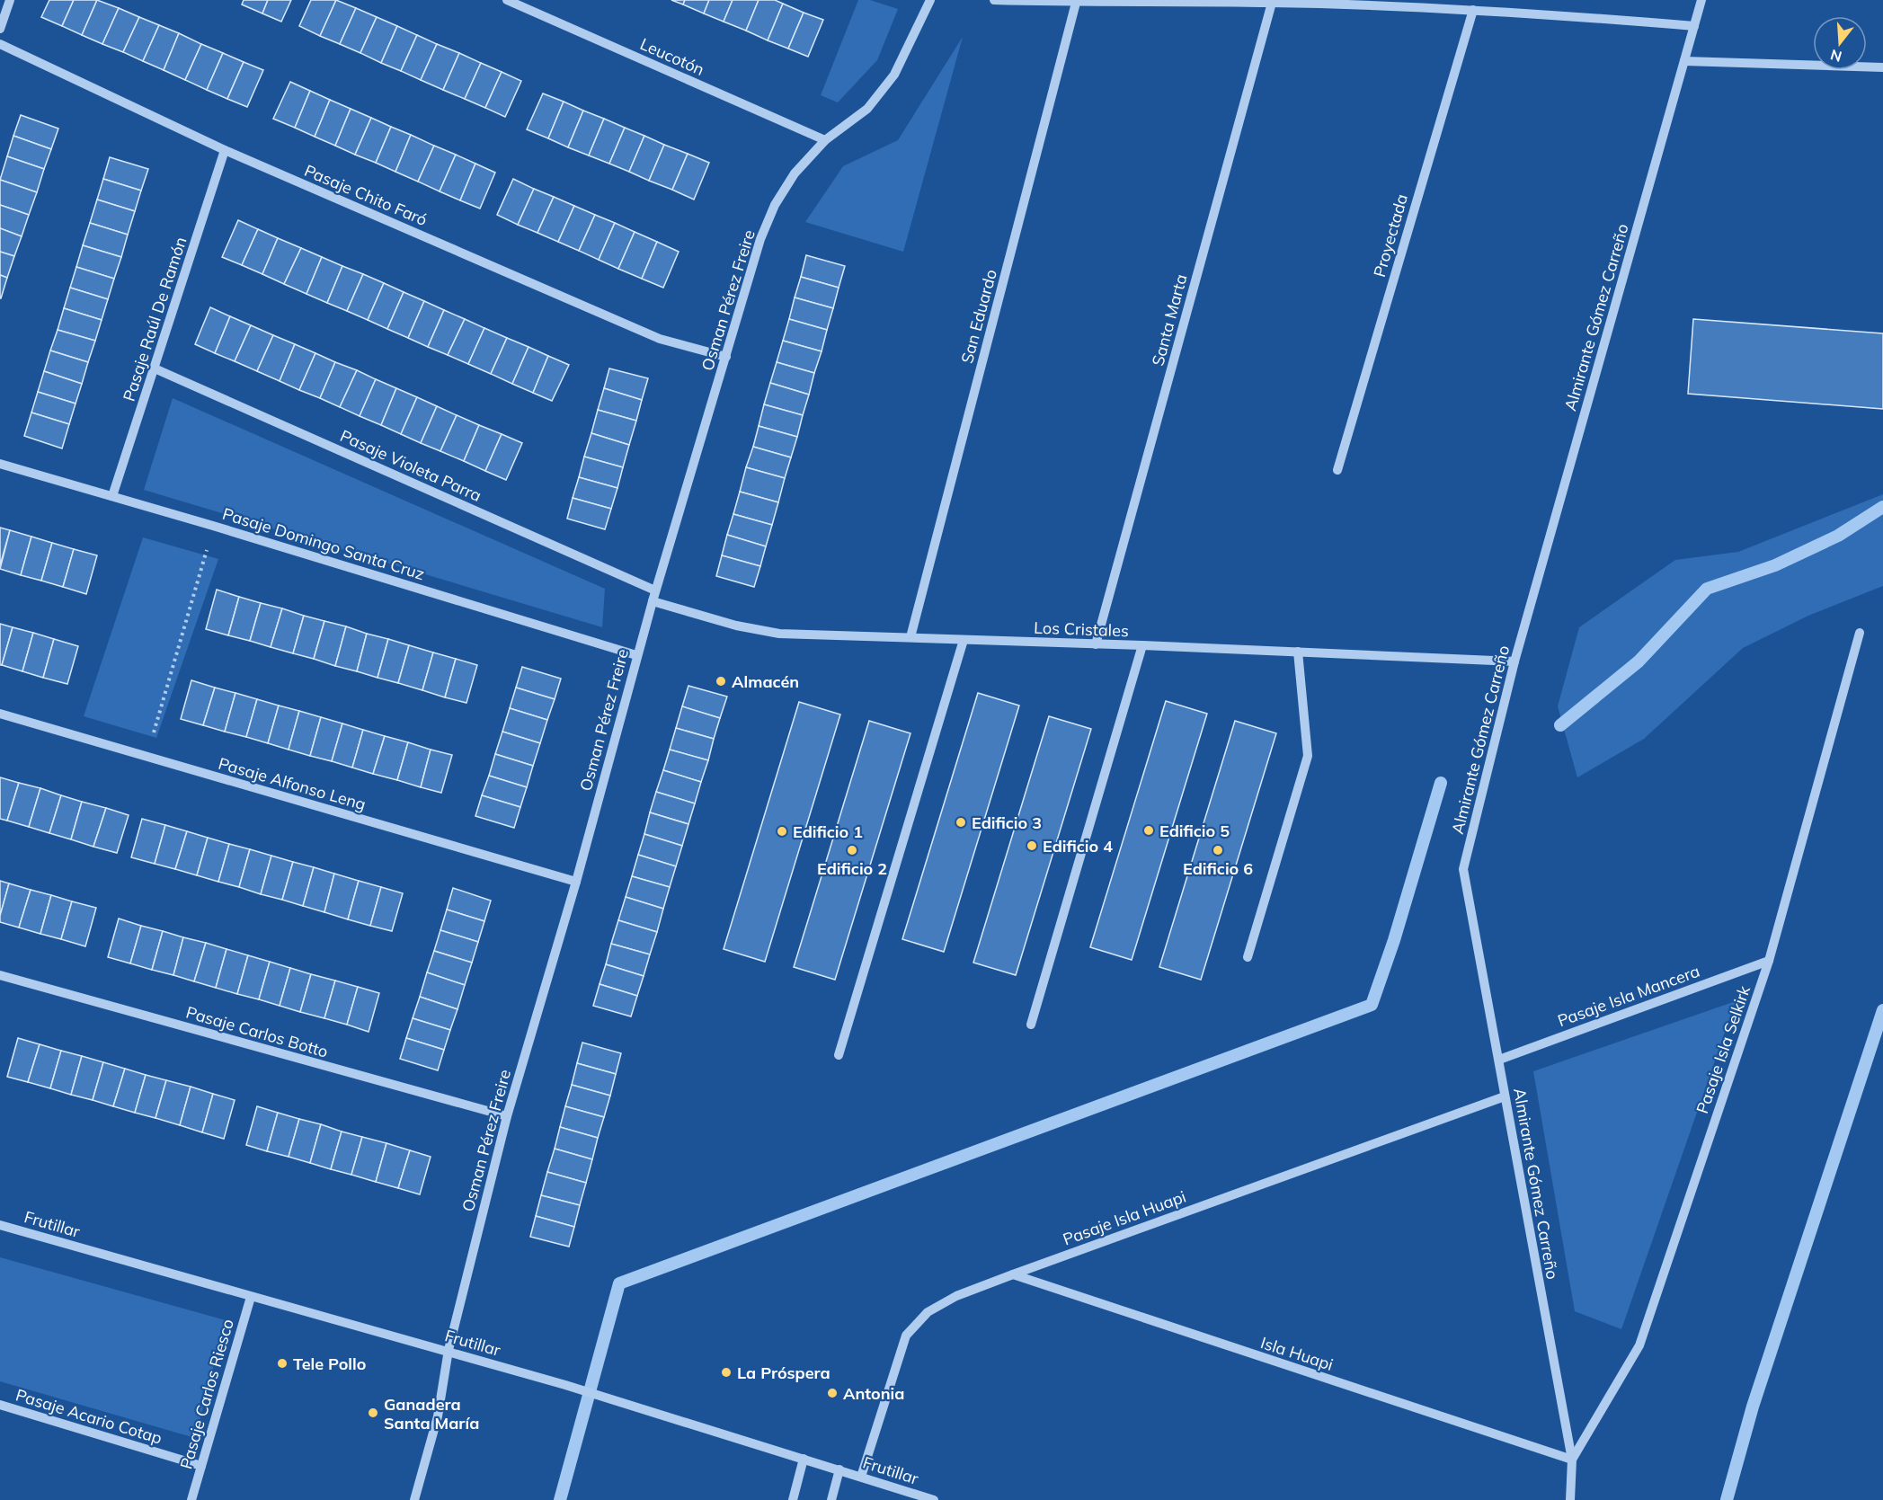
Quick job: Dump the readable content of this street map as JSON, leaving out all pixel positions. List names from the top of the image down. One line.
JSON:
{"streets":{"street":["Leucotón","Pasaje Chito Faró","Proyectada","Osman Pérez Freire","San Eduardo","Almirante Gómez Carreño","Pasaje Raúl De Ramón","Santa Marta","Pasaje Violeta Parra","Pasaje Domingo Santa Cruz","Los Cristales","Pasaje Alfonso Leng","Pasaje Isla Mancera","Pasaje Carlos Botto","Pasaje Isla Selkirk","Pasaje Isla Huapi","Frutillar","Isla Huapi","Pasaje Carlos Riesco","Pasaje Acario Cotap"]},"crossings":[["Leucotón","Osman Pérez Freire"],["Pasaje Chito Faró","Osman Pérez Freire"],["Pasaje Chito Faró","Pasaje Raúl De Ramón"],["Osman Pérez Freire","Pasaje Violeta Parra"],["Osman Pérez Freire","Pasaje Domingo Santa Cruz"],["Osman Pérez Freire","Los Cristales"],["Osman Pérez Freire","Pasaje Alfonso Leng"],["Osman Pérez Freire","Pasaje Carlos Botto"],["Osman Pérez Freire","Frutillar"],["San Eduardo","Los Cristales"],["Almirante Gómez Carreño","Los Cristales"],["Almirante Gómez Carreño","Pasaje Isla Mancera"],["Almirante Gómez Carreño","Pasaje Isla Selkirk"],["Almirante Gómez Carreño","Pasaje Isla Huapi"],["Almirante Gómez Carreño","Isla Huapi"],["Pasaje Raúl De Ramón","Pasaje Violeta Parra"],["Pasaje Raúl De Ramón","Pasaje Domingo Santa Cruz"],["Santa Marta","Los Cristales"],["Pasaje Isla Mancera","Pasaje Isla Selkirk"],["Pasaje Isla Selkirk","Isla Huapi"],["Pasaje Isla Huapi","Frutillar"],["Pasaje Isla Huapi","Isla Huapi"],["Frutillar","Pasaje Carlos Riesco"],["Pasaje Carlos Riesco","Pasaje Acario Cotap"]],"places":["Almacén","Edificio 3","Edificio 5","Edificio 1","Edificio 4","Edificio 2","Edificio 6","Tele Pollo","La Próspera","Antonia","Ganadera Santa María"],"north":"bottom"}
